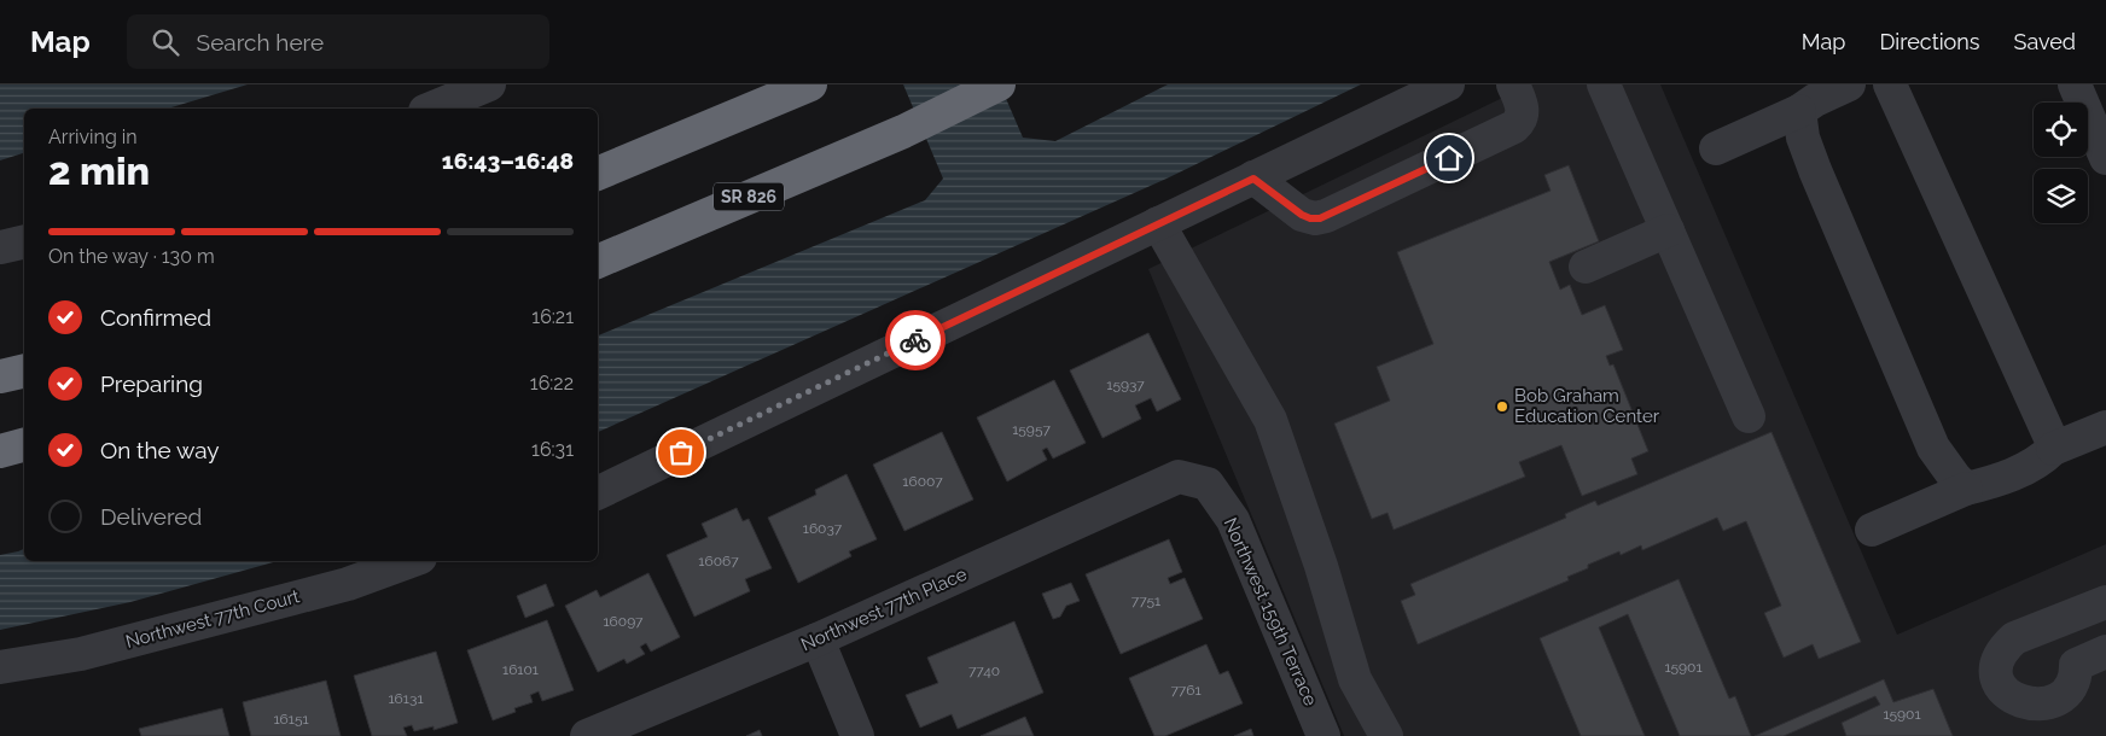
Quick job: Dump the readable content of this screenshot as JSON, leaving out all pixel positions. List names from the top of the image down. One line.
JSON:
{"streets":{"highway":["SR 826"],"street":["Northwest 77th Place","Northwest 159th Terrace","Northwest 77th Court"]},"crossings":[["Northwest 77th Place","Northwest 159th Terrace"]],"places":["Bob Graham Education Center"],"house_numbers":["15937","15957","16007","16037","16067","7751","16097","15901","16101","7740","7761","16131","15901","16151"],"page":{"header":"Map","search":"Search here","nav":["Map","Directions","Saved"],"heading":["2 min","Arriving in","16:43–16:48"],"bar":"On the way · 130 m","list":[["Confirmed","16:21"],["Preparing","16:22"],["On the way","16:31"],"Delivered"]}}
